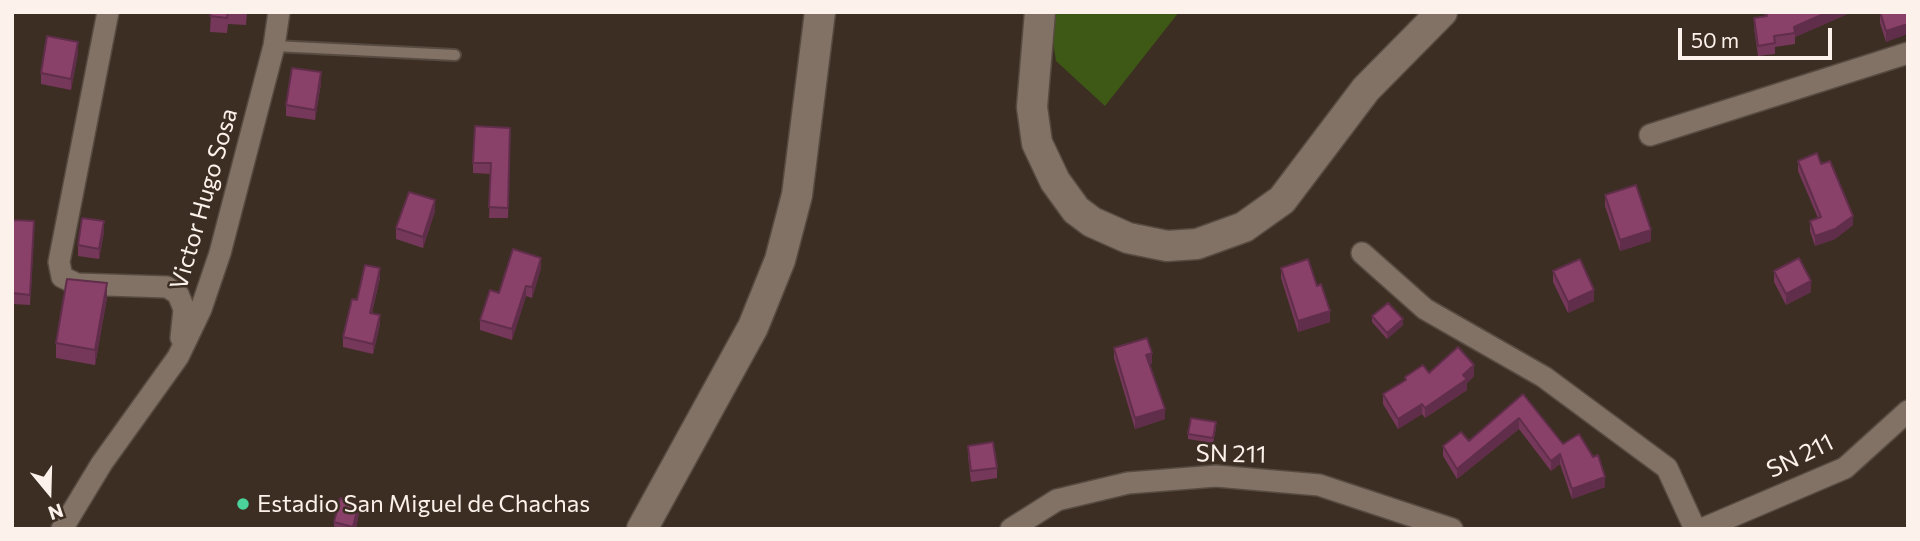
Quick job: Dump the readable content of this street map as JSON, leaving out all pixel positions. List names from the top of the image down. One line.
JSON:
{"streets":{"street":["Victor Hugo Sosa","SN 211"]},"places":["Estadio San Miguel de Chachas"],"scale_bar":"50 m","north":"bottom"}
